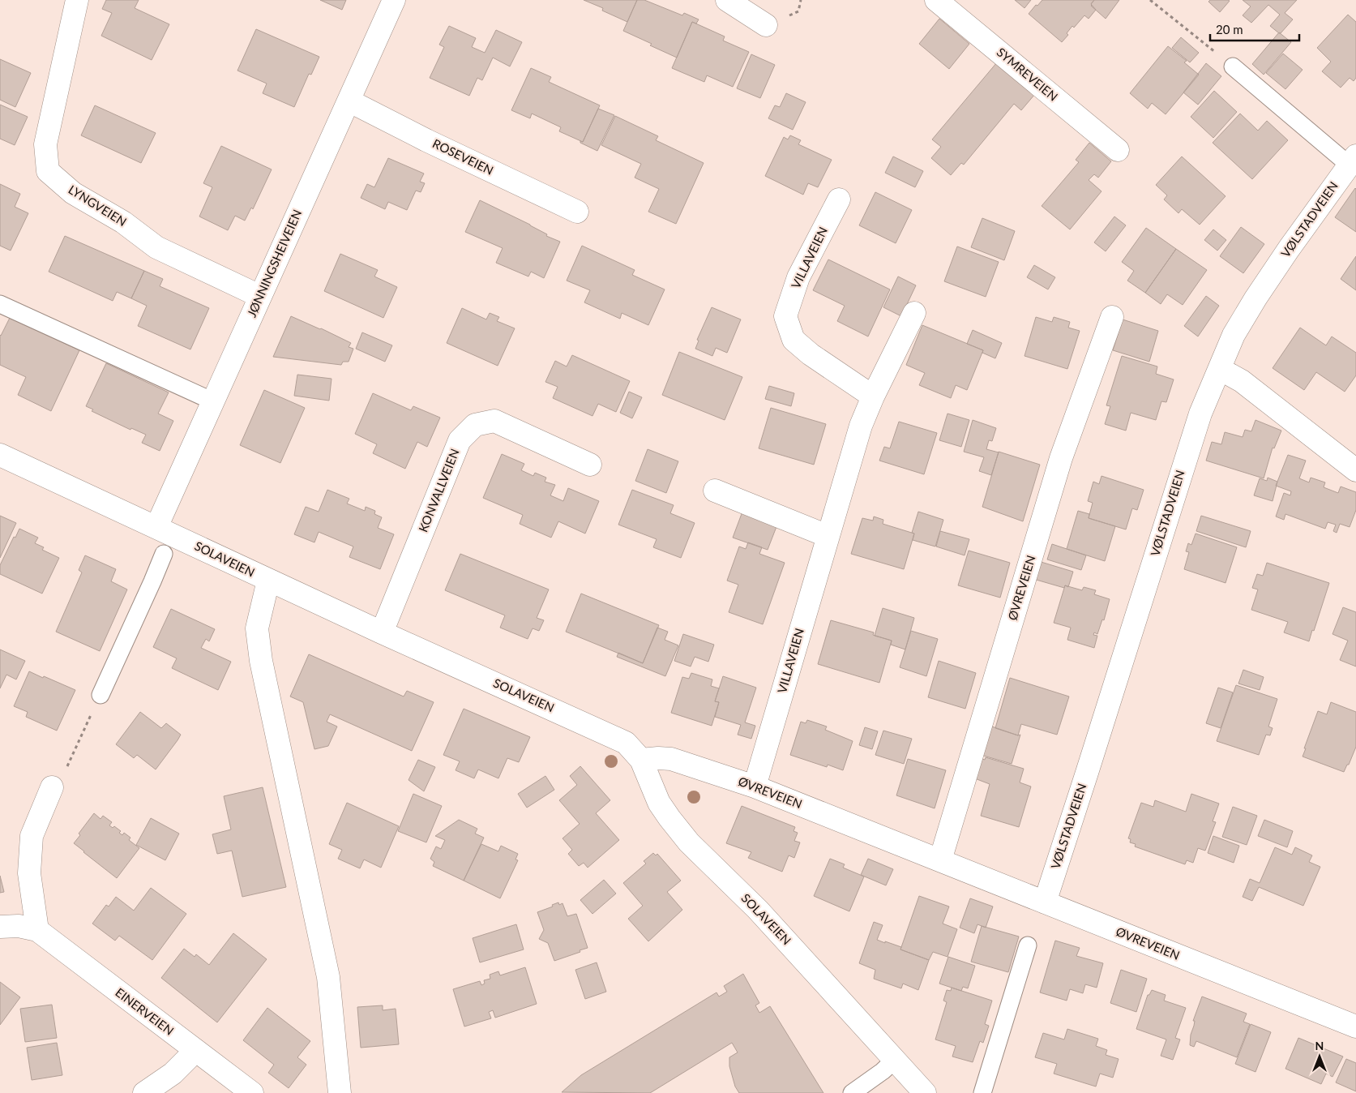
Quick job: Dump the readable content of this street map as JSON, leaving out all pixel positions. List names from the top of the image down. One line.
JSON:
{"streets":{"street":["SYMREVEIEN","ROSEVEIEN","LYNGVEIEN","VØLSTADVEIEN","VILLAVEIEN","JØNNINGSHEIVEIEN","KONVALLVEIEN","SOLAVEIEN","ØVREVEIEN","EINERVEIEN"]},"crossings":[["ROSEVEIEN","JØNNINGSHEIVEIEN"],["LYNGVEIEN","JØNNINGSHEIVEIEN"],["VØLSTADVEIEN","ØVREVEIEN"],["VILLAVEIEN","ØVREVEIEN"],["JØNNINGSHEIVEIEN","SOLAVEIEN"],["KONVALLVEIEN","SOLAVEIEN"],["SOLAVEIEN","ØVREVEIEN"]],"scale_bar":"20 m","north":"top"}
